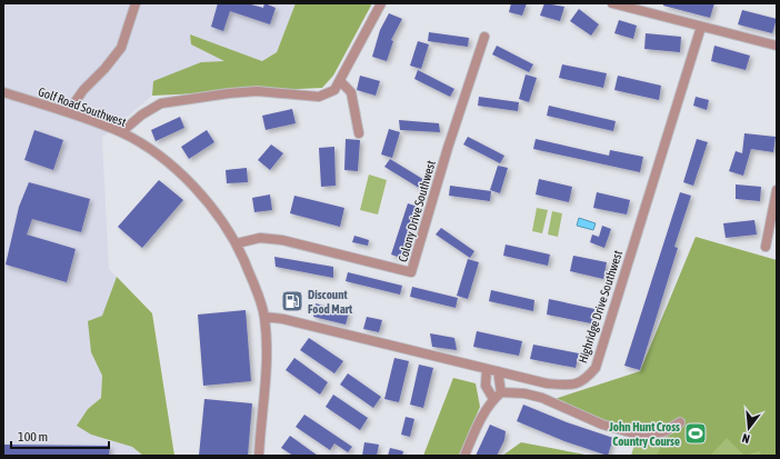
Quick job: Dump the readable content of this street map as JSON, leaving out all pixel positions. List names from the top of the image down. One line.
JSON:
{"streets":{"street":["Golf Road Southwest","Colony Drive Southwest","Highridge Drive Southwest"]},"crossings":[["Golf Road Southwest","Colony Drive Southwest"],["Golf Road Southwest","Highridge Drive Southwest"]],"places":{"fuel station":["Discount Food Mart"],"sports":["John Hunt Cross Country Course"]},"scale_bar":"100 m","north":"bottom"}
